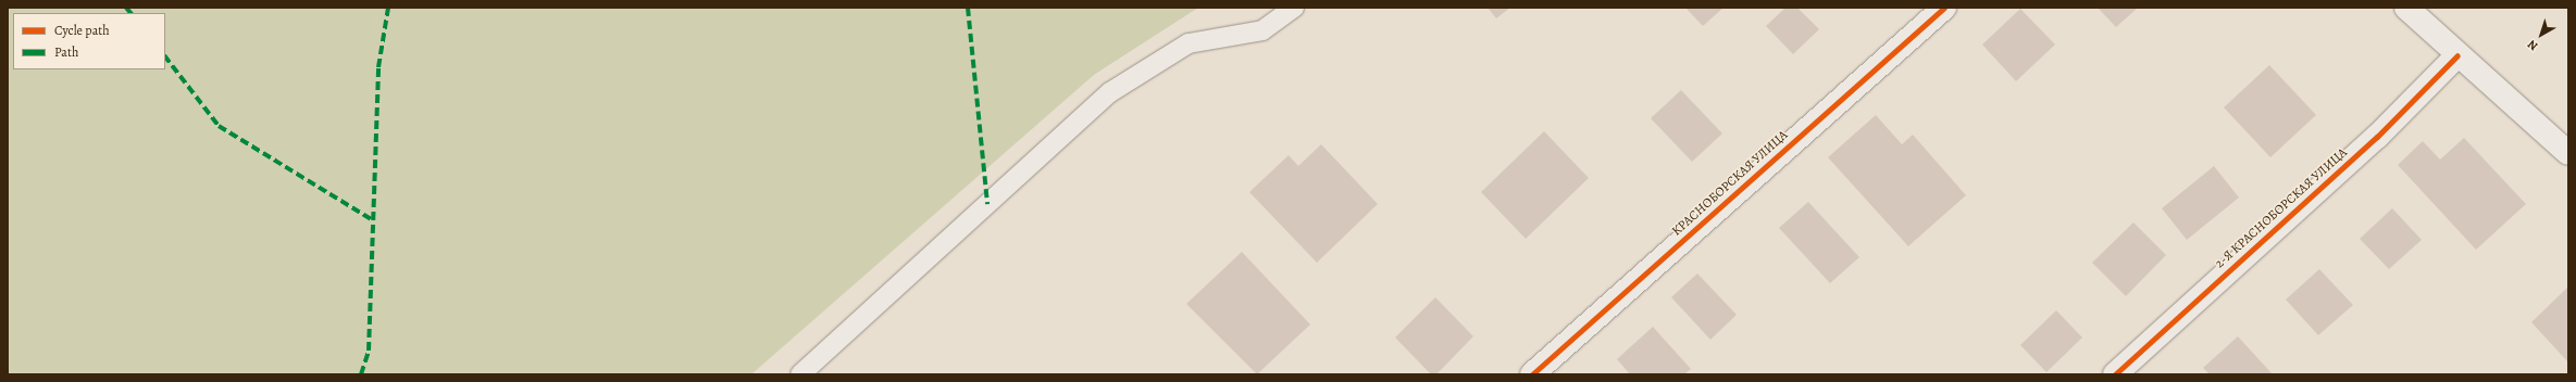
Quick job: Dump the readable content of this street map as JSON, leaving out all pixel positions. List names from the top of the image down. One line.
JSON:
{"streets":{"street":["КРАСНОБОРСКАЯ УЛИЦА","2-Я КРАСНОБОРСКАЯ УЛИЦА"]},"legend":["Cycle path","Path"],"north":"bottom left"}
